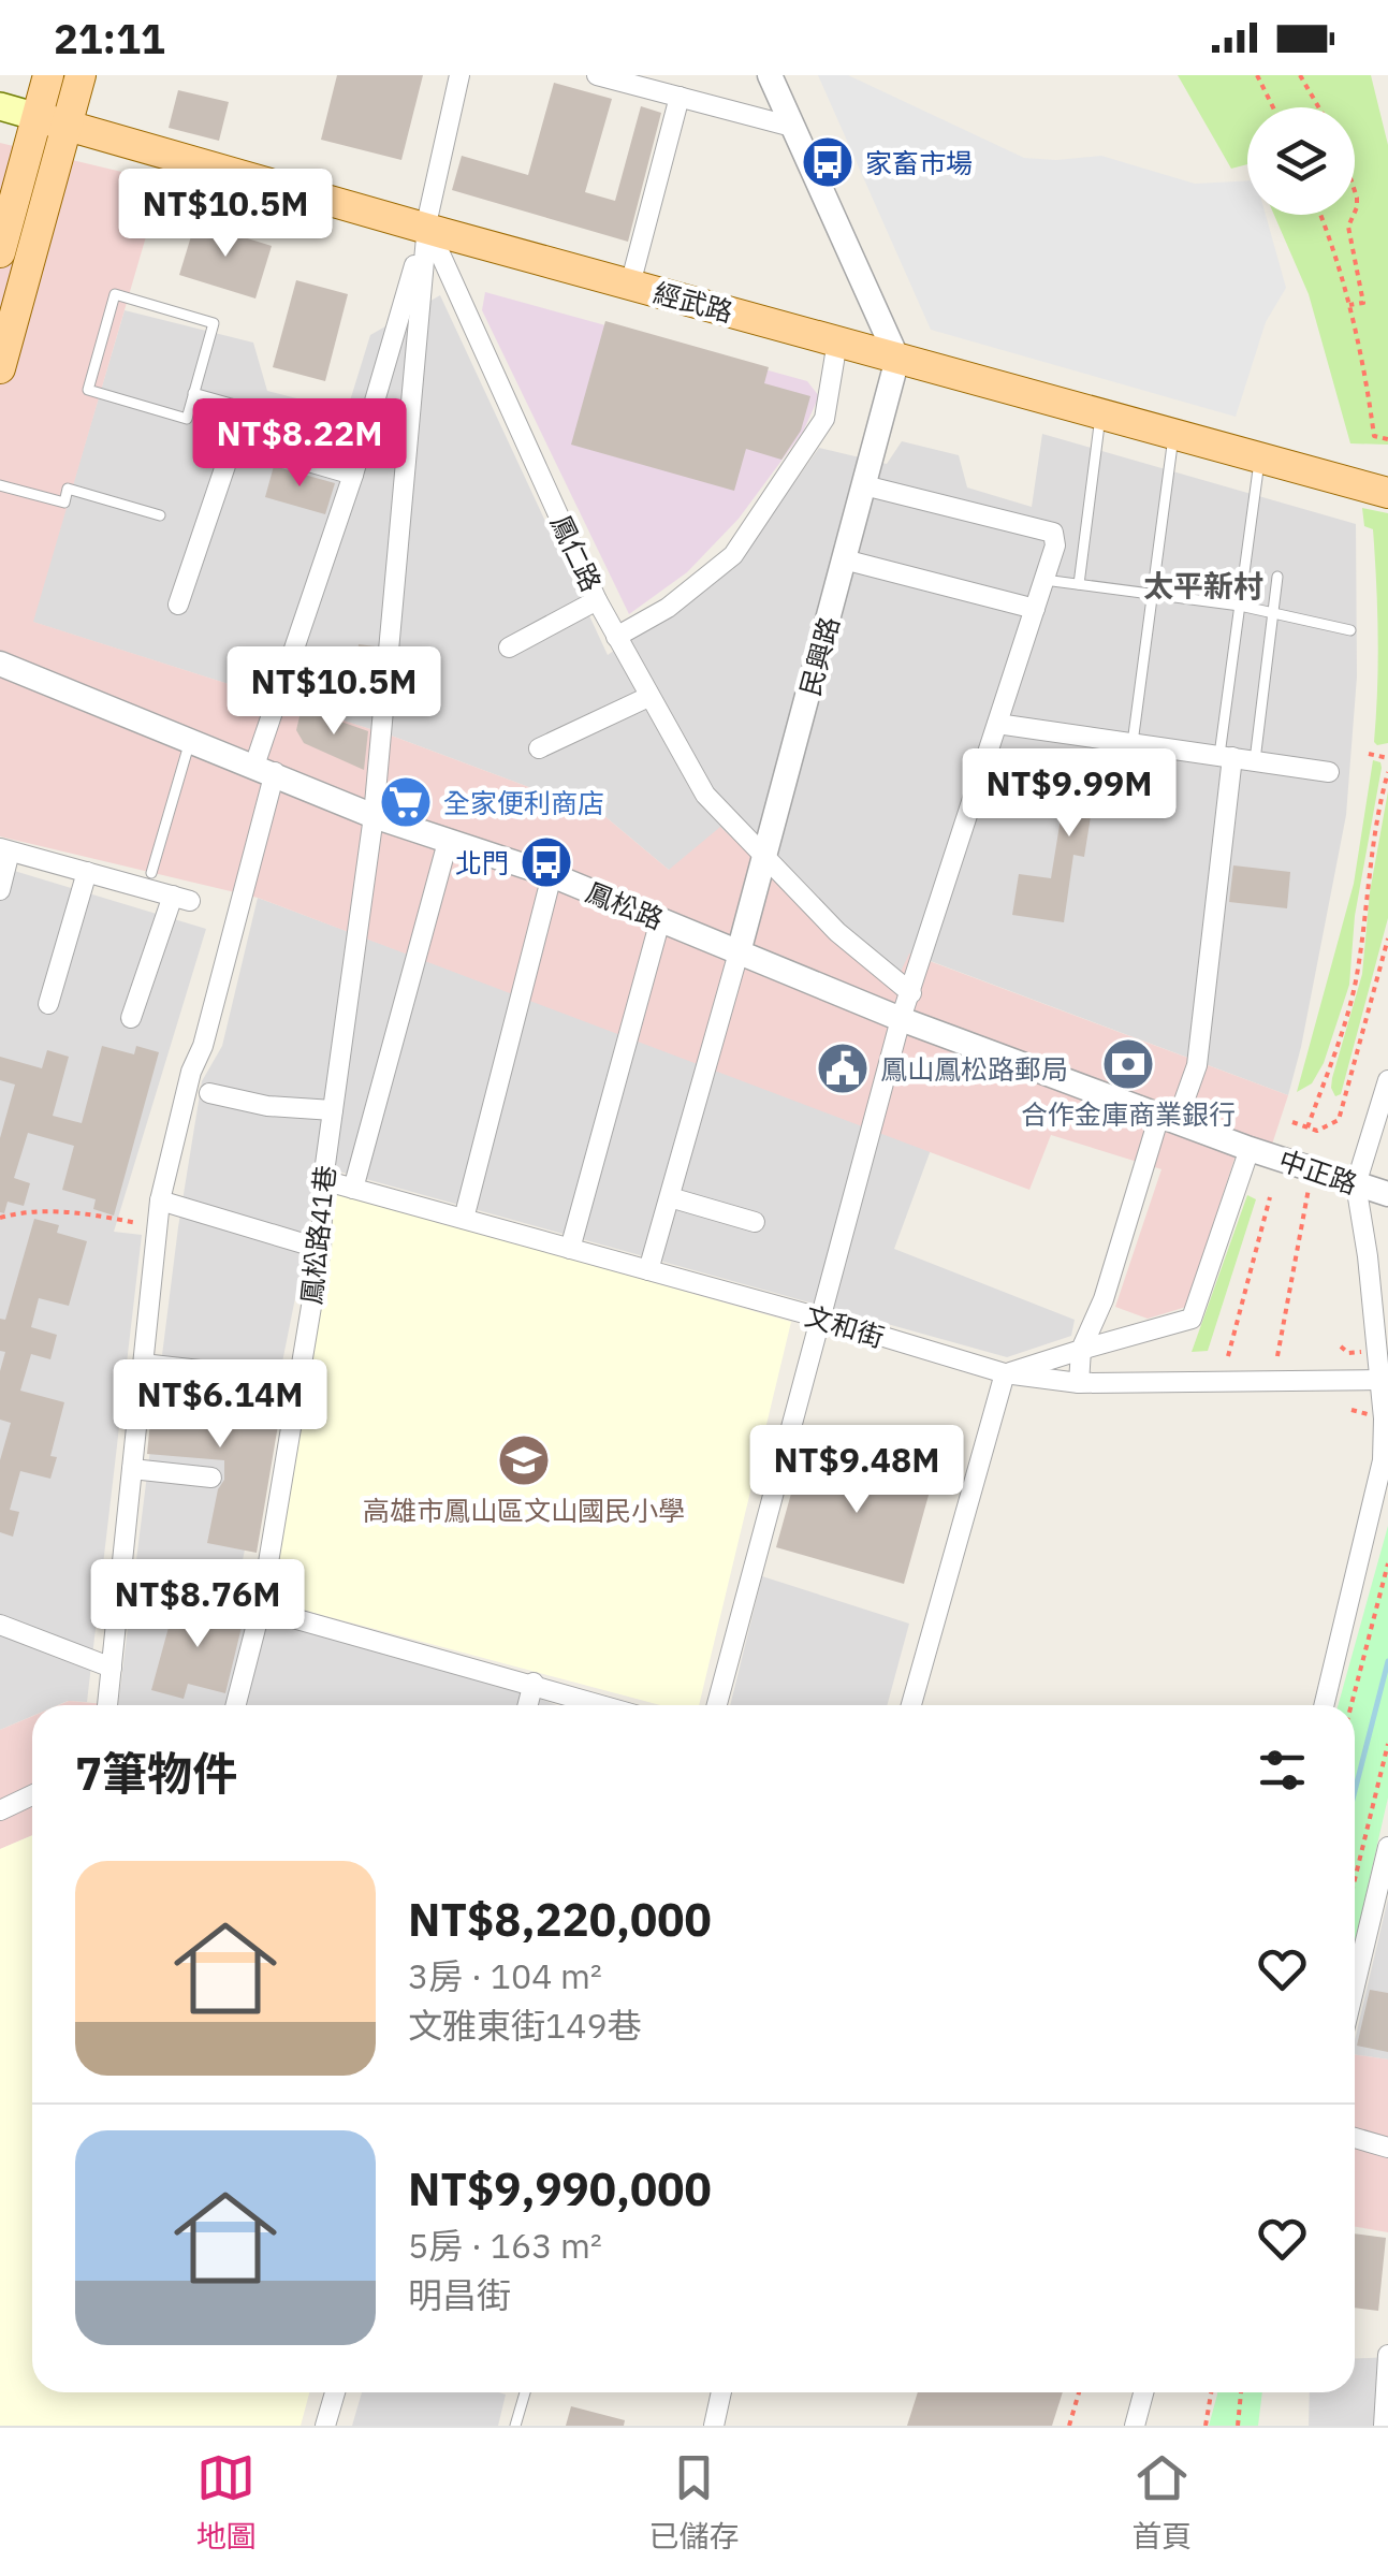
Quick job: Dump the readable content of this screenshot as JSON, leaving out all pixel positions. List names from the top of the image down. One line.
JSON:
{"streets":{"main road":["經武路"],"street":["鳳仁路","民興路","鳳松路","中正路","鳳松路41巷","文和街"]},"crossings":[["經武路","鳳仁路"],["經武路","民興路"],["經武路","鳳松路41巷"],["鳳仁路","民興路"],["鳳仁路","鳳松路41巷"],["民興路","鳳松路"],["鳳松路","中正路"],["鳳松路","鳳松路41巷"],["鳳松路41巷","文和街"]],"districts":["太平新村"],"places":{"bus stop":["家畜市場","北門"],"supermarket":["全家便利商店"],"bank":["合作金庫商業銀行"],"public building":["鳳山鳳松路郵局"],"school or university":["高雄市鳳山區文山國民小學"]},"page":{"status":"21:11","price":["NT$10.5M","NT$8.22M","NT$10.5M","NT$9.99M","NT$6.14M","NT$9.48M","NT$8.76M"],"heading":"7筆物件","list":[{"name":"NT$8,220,000","note":"3房 · 104 m² · 文雅東街149巷"},{"name":"NT$9,990,000","note":"5房 · 163 m² · 明昌街"}],"tabs":["地圖","已儲存","首頁"]}}
